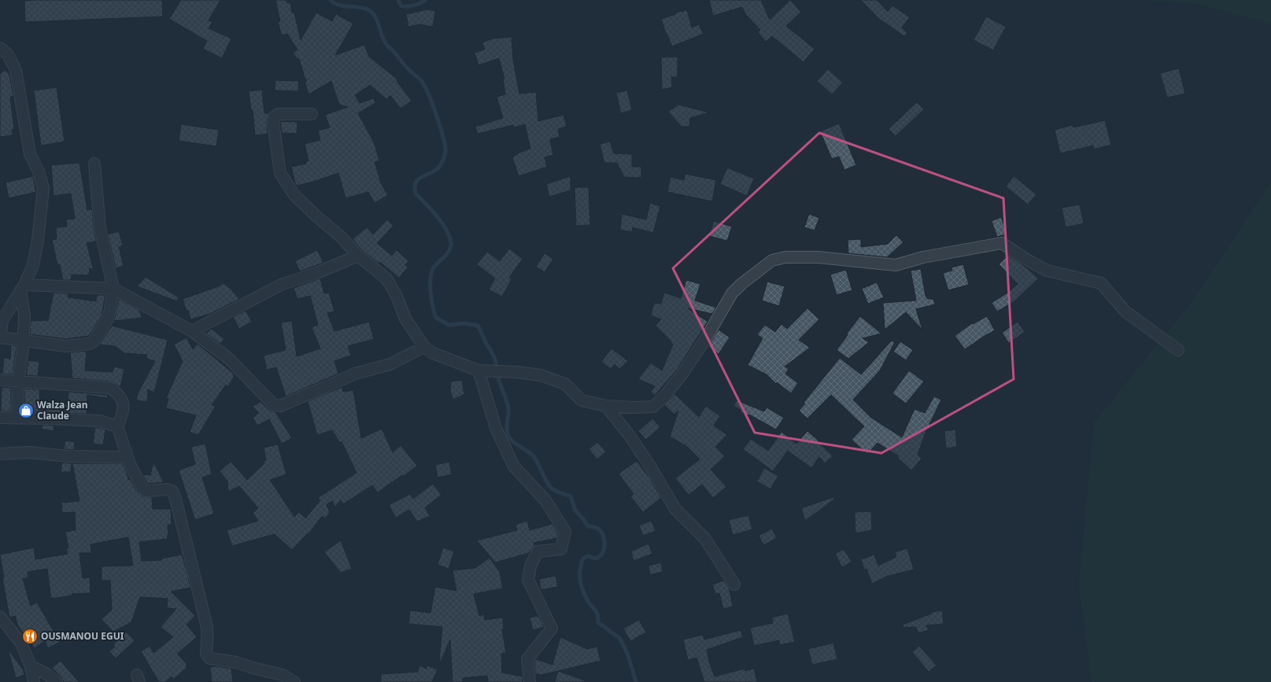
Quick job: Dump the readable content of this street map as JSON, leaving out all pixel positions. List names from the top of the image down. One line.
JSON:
{"places":{"shop":["Walza Jean Claude"],"restaurant":["OUSMANOU EGUI"]}}
